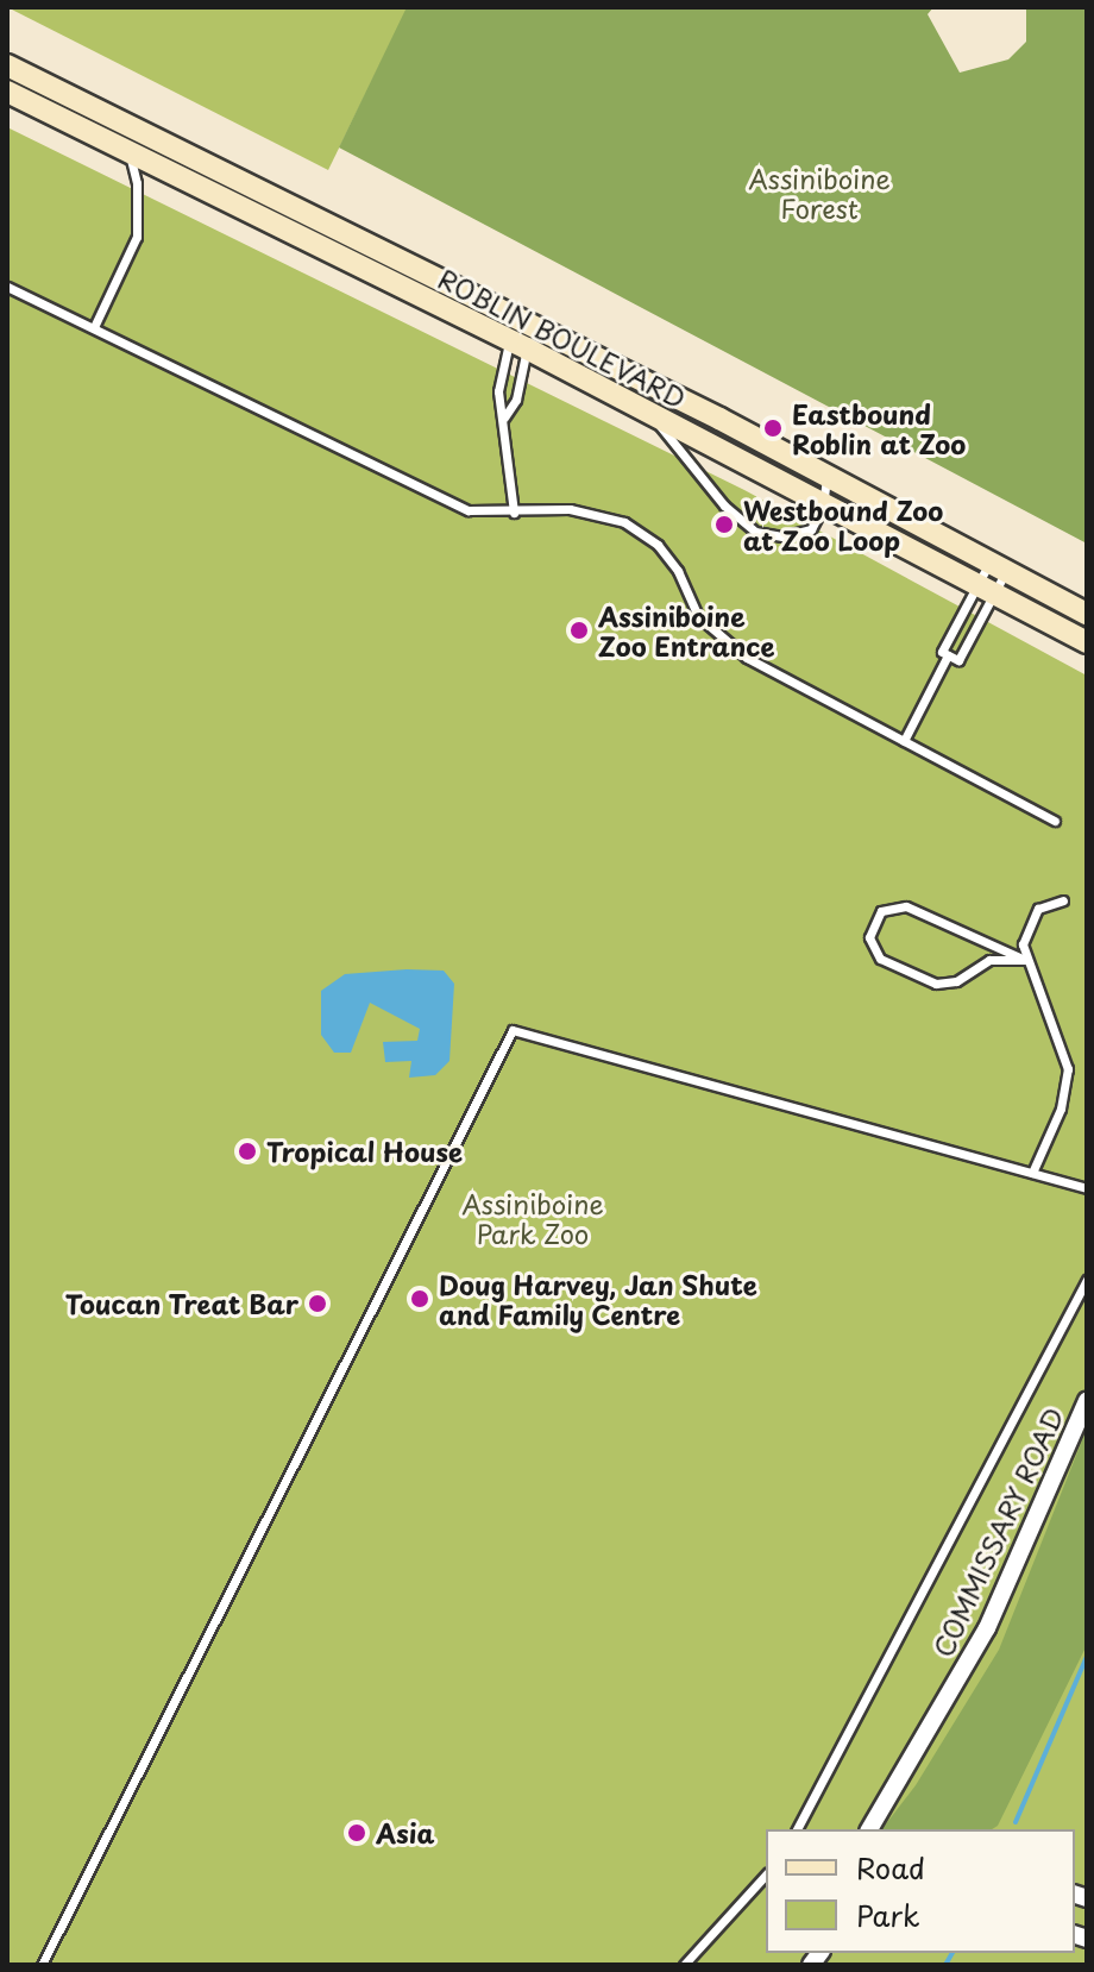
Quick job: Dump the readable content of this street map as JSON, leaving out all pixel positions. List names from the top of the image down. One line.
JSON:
{"streets":{"main road":["ROBLIN BOULEVARD"],"street":["COMMISSARY ROAD"]},"parks":["Assiniboine Forest","Assiniboine Park Zoo"],"places":["Eastbound Roblin at Zoo","Westbound Zoo at Zoo Loop","Assiniboine Zoo Entrance","Tropical House","Doug Harvey, Jan Shute and Family Centre","Toucan Treat Bar","Asia"],"legend":["Road","Park"]}
